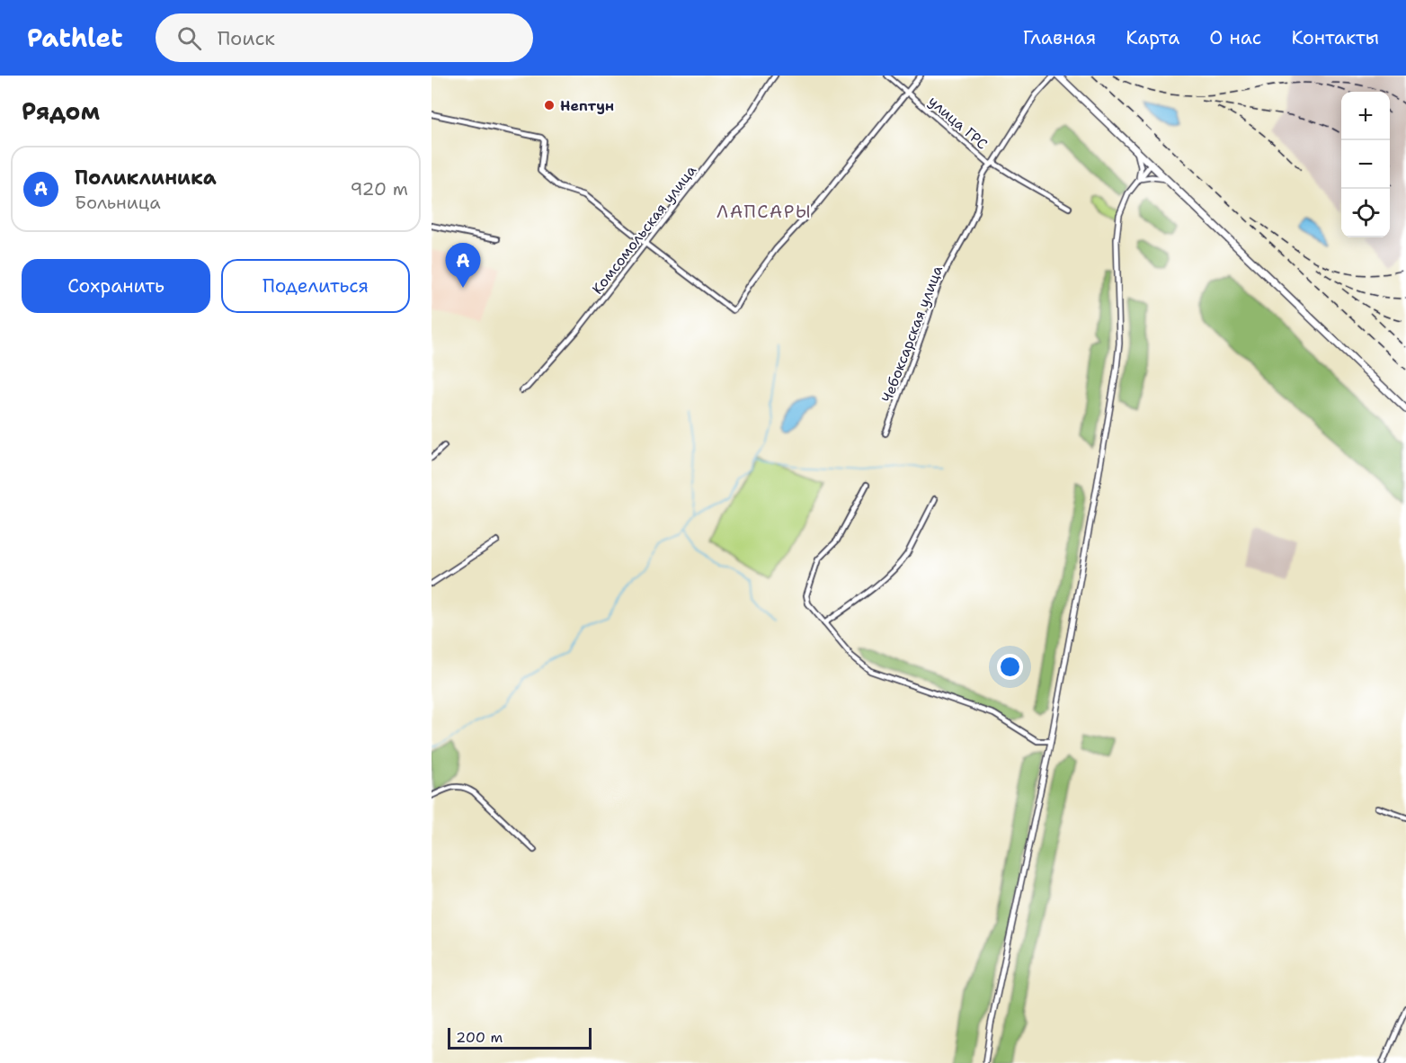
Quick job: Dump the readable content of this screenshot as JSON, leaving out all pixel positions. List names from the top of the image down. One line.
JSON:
{"streets":{"street":["улица ГРС","Комсомольская улица","Чебоксарская улица"]},"crossings":[["улица ГРС","Чебоксарская улица"]],"districts":["ЛАПСАРЫ"],"places":["Нептун"],"scale_bar":"200 m","page":{"header":"Pathlet","search":"Поиск","nav":["Главная","Карта","О нас","Контакты"],"heading":"Рядом","map_buttons":["+","−"],"list":[{"mark":"A","name":"Поликлиника","note":"Больница","value":"920 m"}],"buttons":["Сохранить","Поделиться"],"pins":"A","scale":"200 m"}}
